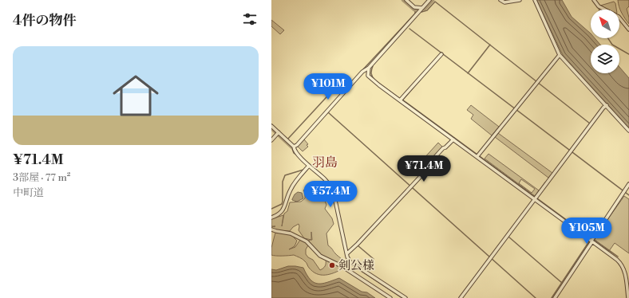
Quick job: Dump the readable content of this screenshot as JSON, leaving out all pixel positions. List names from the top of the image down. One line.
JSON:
{"districts":["羽島"],"places":["剣公様"],"north":"top left","page":{"heading":"4件の物件","list":[{"name":"¥71.4M","note":"3部屋 · 77 m² · 中町道"}],"price":["¥101M","¥71.4M","¥57.4M","¥105M"]}}
